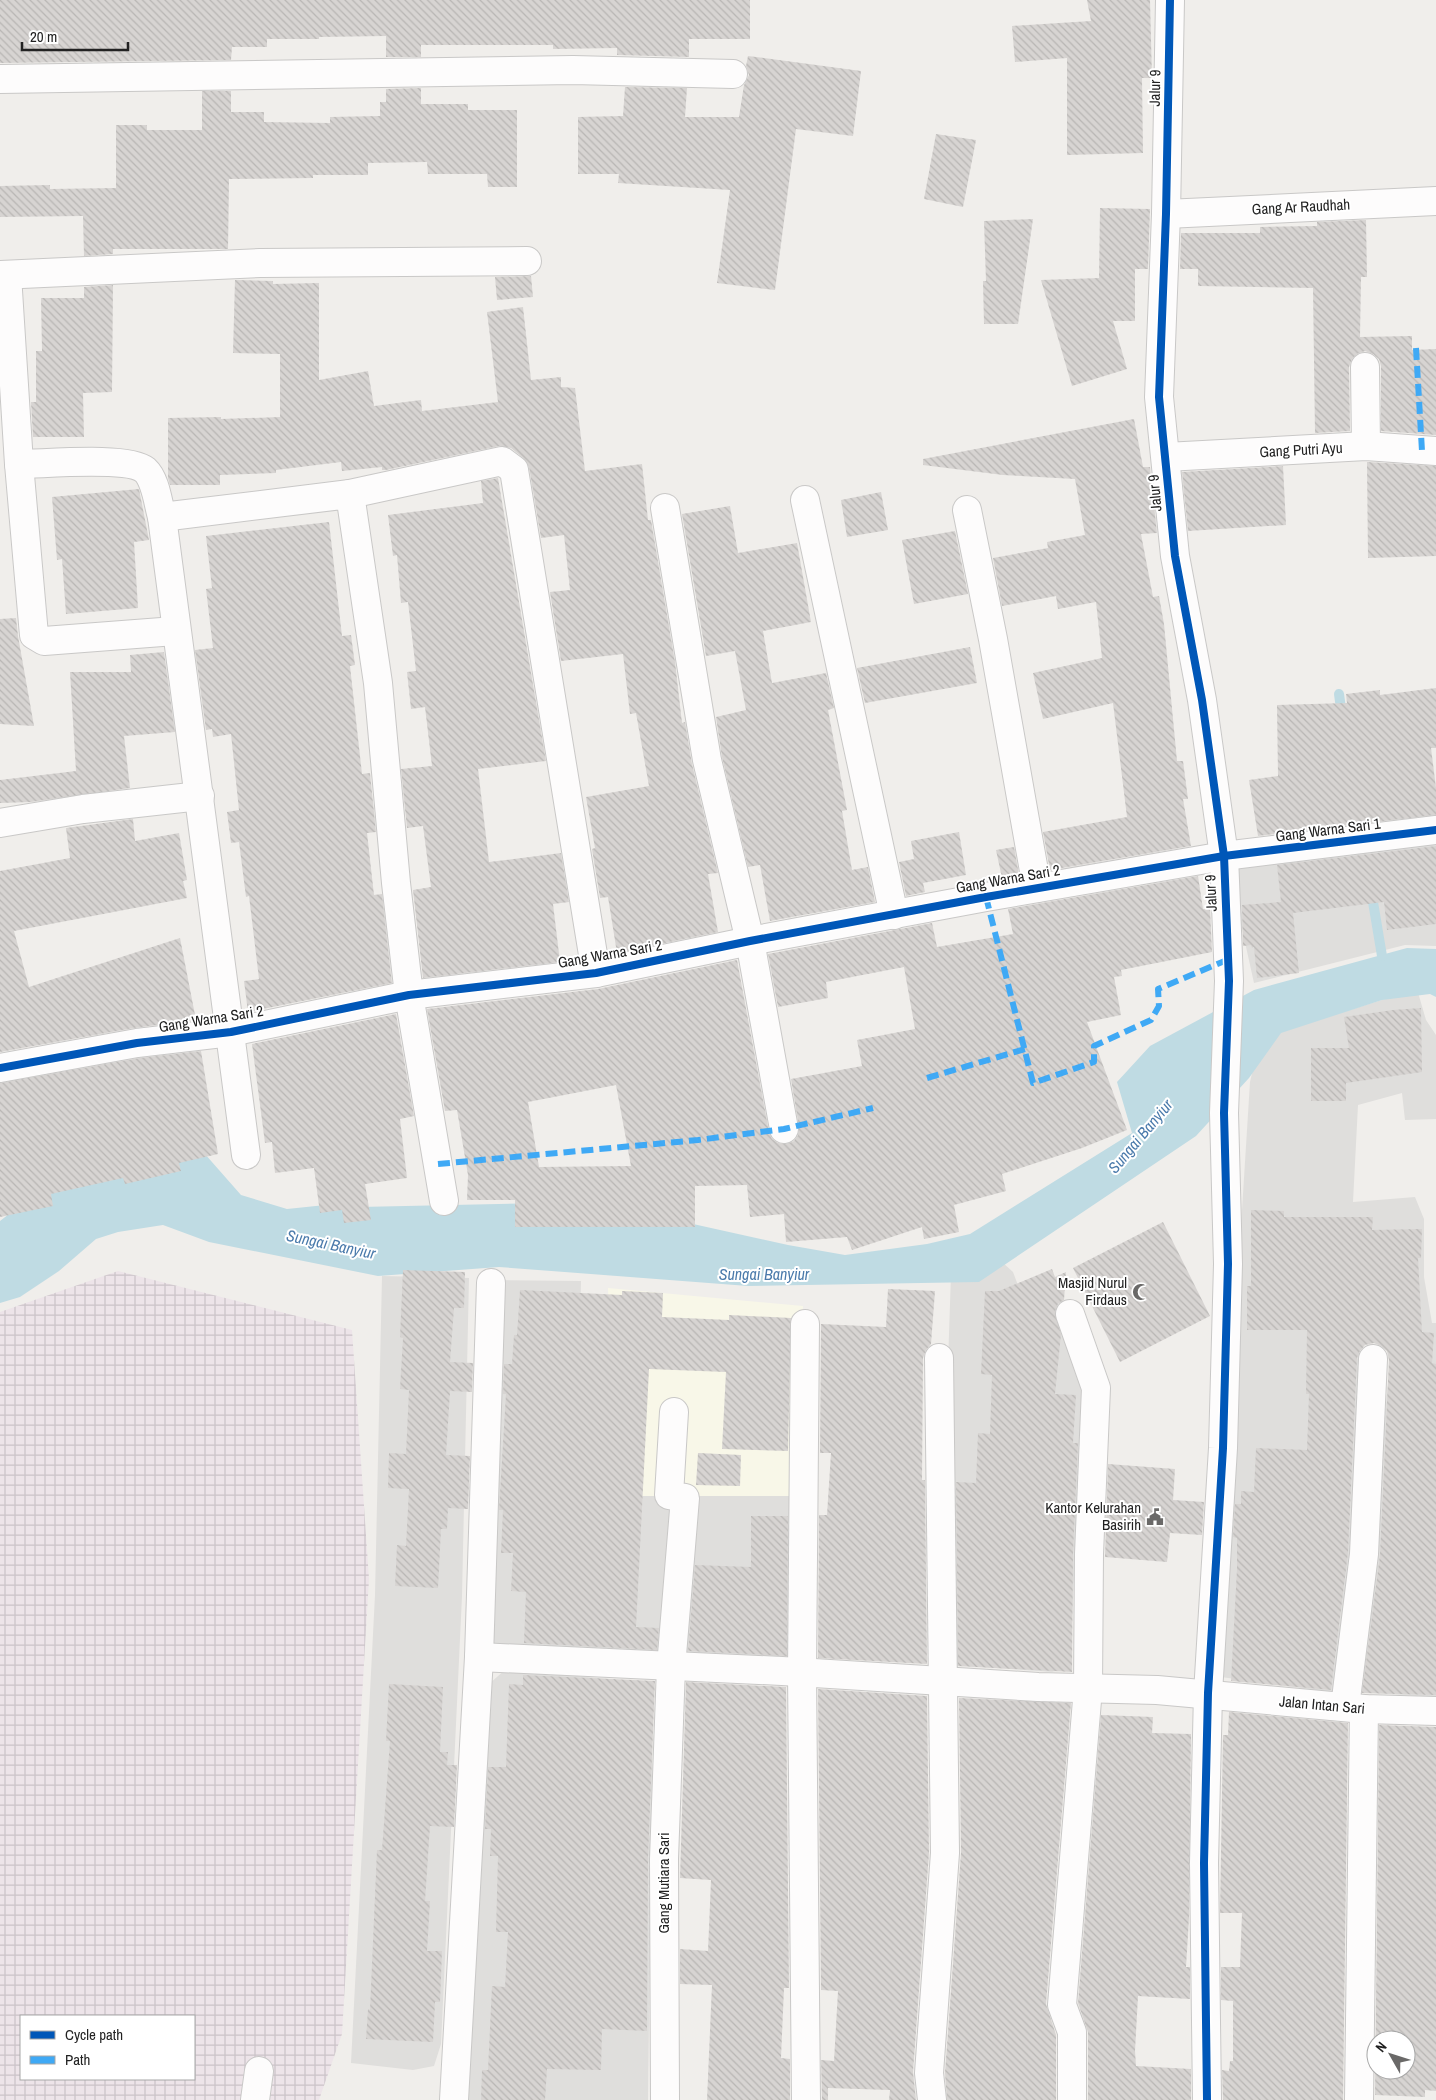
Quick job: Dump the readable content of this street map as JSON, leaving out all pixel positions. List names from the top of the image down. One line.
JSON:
{"streets":{"street":["Jalur 9","Gang Ar Raudhah","Gang Putri Ayu","Gang Warna Sari 1","Gang Warna Sari 2","Jalan Intan Sari","Gang Mutiara Sari"]},"crossings":[["Jalur 9","Gang Ar Raudhah"],["Jalur 9","Gang Putri Ayu"],["Jalur 9","Gang Warna Sari 1"],["Jalur 9","Gang Warna Sari 2"],["Jalur 9","Jalan Intan Sari"],["Gang Warna Sari 1","Gang Warna Sari 2"],["Jalan Intan Sari","Gang Mutiara Sari"]],"water":["Sungai Banyiur"],"places":{"mosque":["Masjid Nurul Firdaus"],"public building":["Kantor Kelurahan Basirih"]},"legend":["Cycle path","Path"],"scale_bar":"20 m","north":"top left"}
